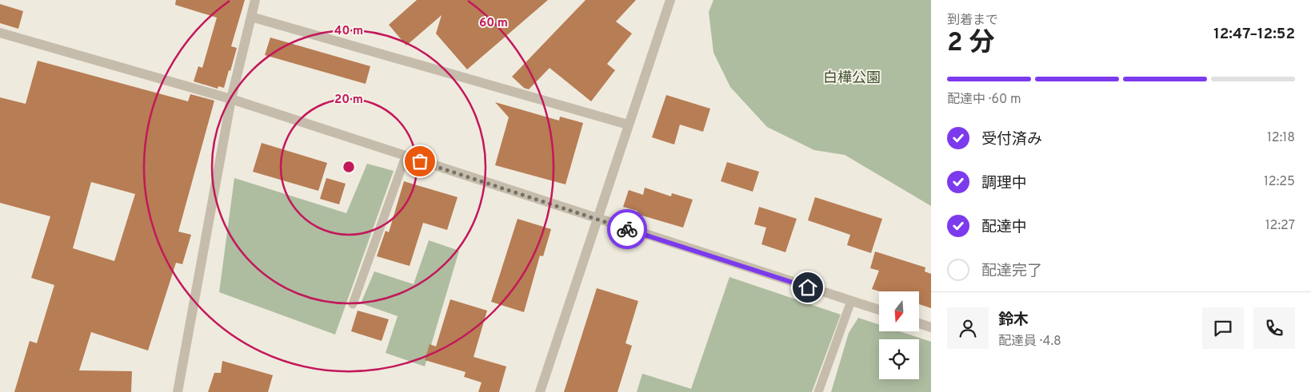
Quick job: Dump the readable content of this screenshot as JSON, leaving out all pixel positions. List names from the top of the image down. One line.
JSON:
{"parks":["白樺公園"],"north":"bottom","page":{"heading":["2 分","到着まで","12:47–12:52"],"panel":["鈴木","配達員 · 4.8"],"bar":"配達中 · 60 m","list":[["受付済み","12:18"],["調理中","12:25"],["配達中","12:27"],"配達完了"]},"rings":["60 m","40 m","20 m"]}
